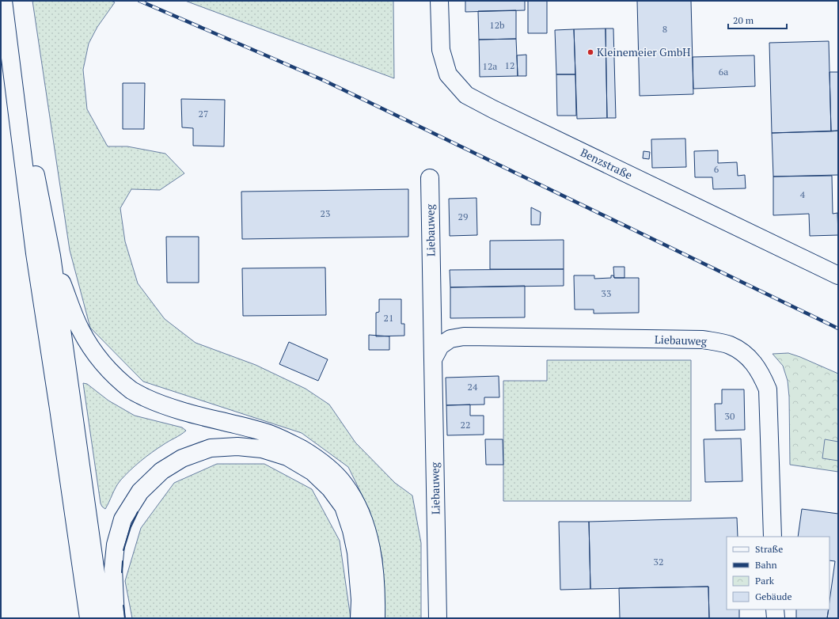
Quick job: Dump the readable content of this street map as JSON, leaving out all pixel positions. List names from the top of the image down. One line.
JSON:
{"streets":{"main road":["Benzstraße","Liebauweg"]},"places":["Kleinemeier GmbH"],"house_numbers":["12b","8","12","12a","6a","27","6","4","23","29","33","21","24","30","22","32"],"legend":["Straße","Bahn","Park","Gebäude"],"scale_bar":"20 m"}
